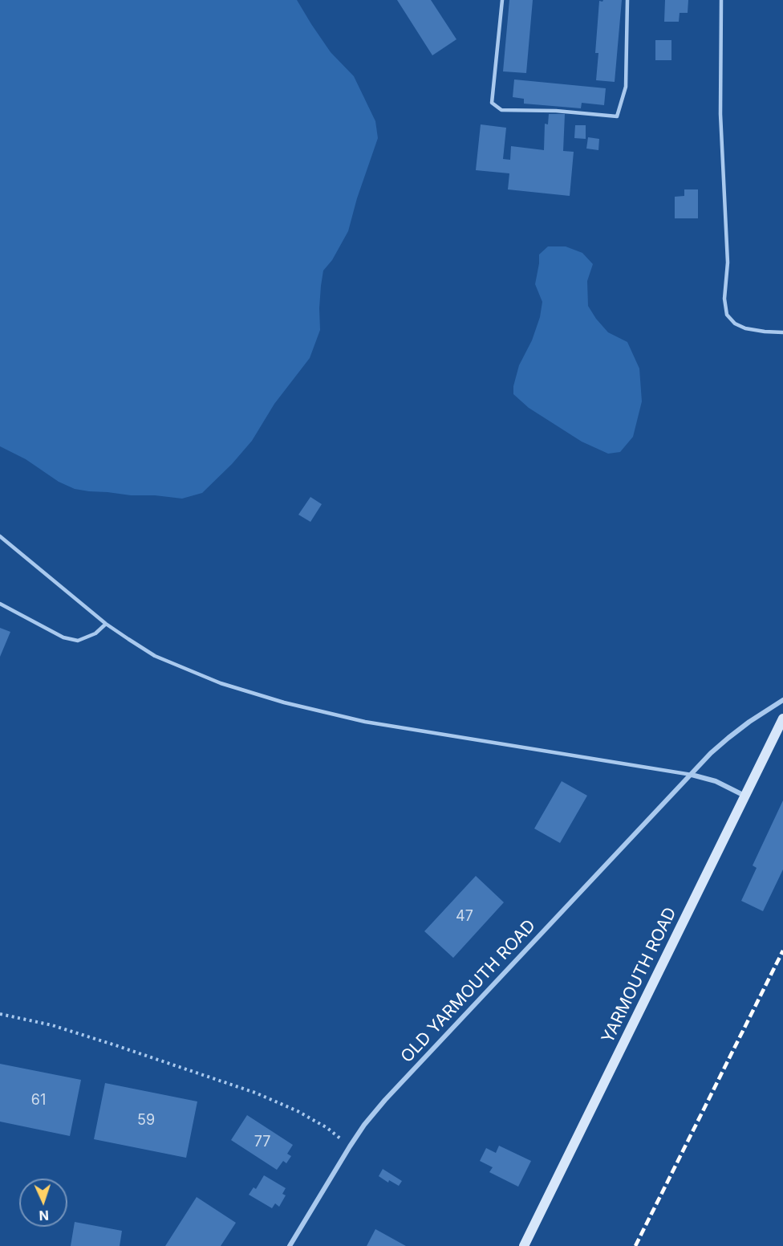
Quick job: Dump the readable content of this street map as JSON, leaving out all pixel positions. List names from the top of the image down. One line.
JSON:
{"streets":{"main road":["YARMOUTH ROAD"],"street":["OLD YARMOUTH ROAD"]},"house_numbers":["47","61","59","77"],"north":"bottom"}
